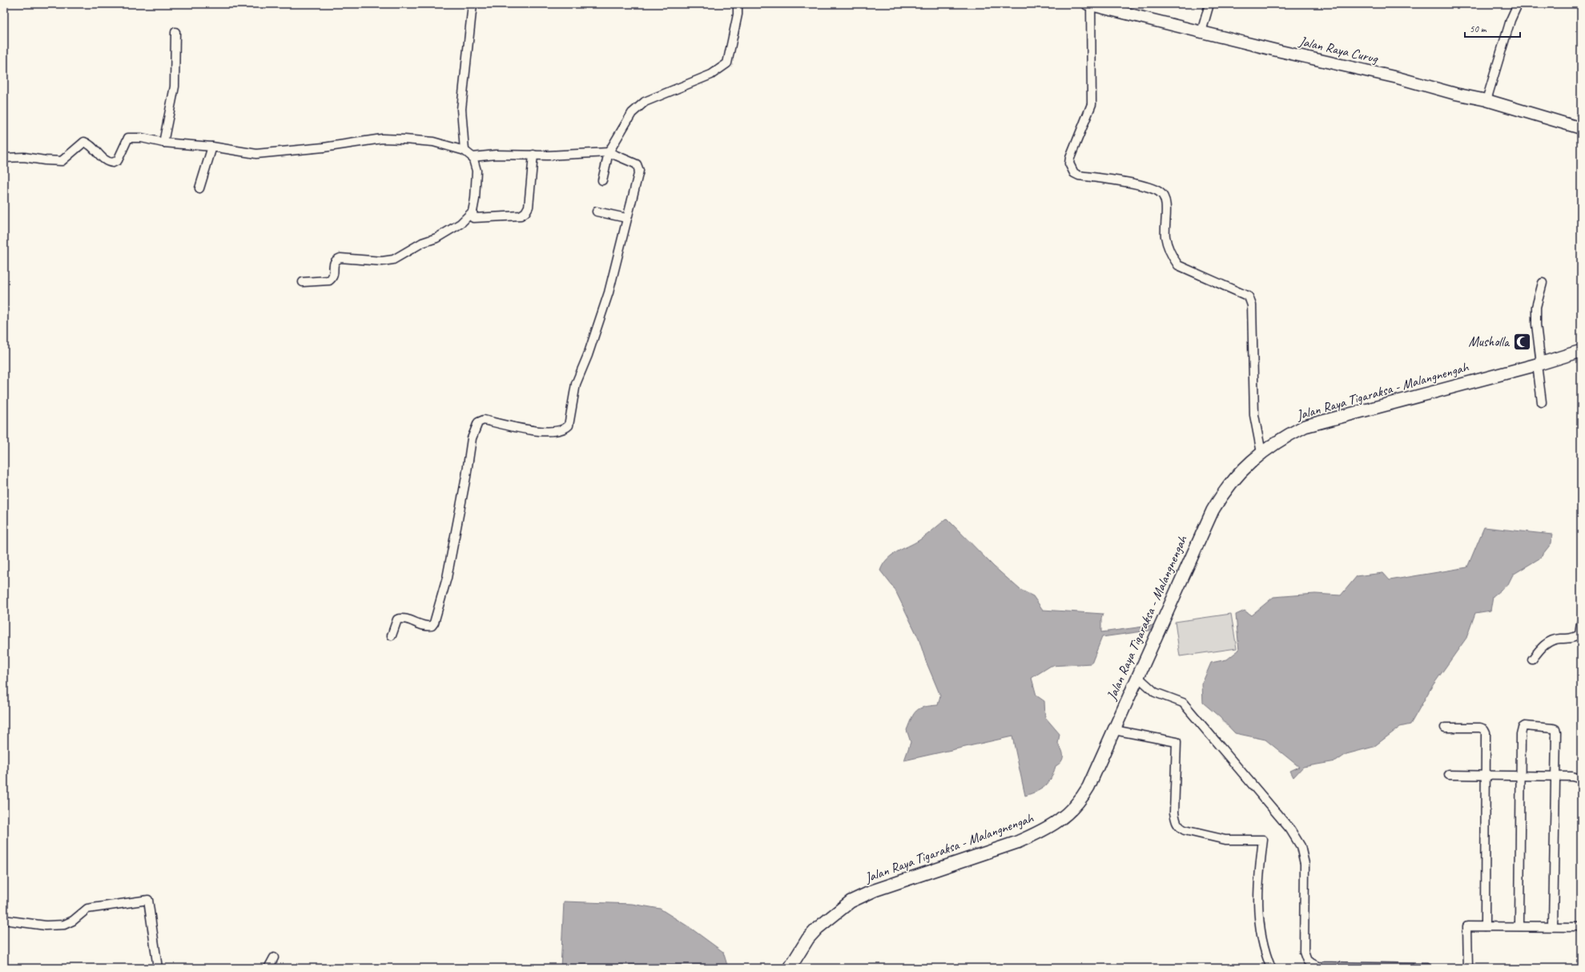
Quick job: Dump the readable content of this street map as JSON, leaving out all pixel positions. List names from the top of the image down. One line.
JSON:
{"streets":{"main road":["Jalan Raya Tigaraksa - Malangnengah"],"street":["Jalan Raya Curug"]},"places":{"mosque":["Musholla"]},"scale_bar":"50 m"}
